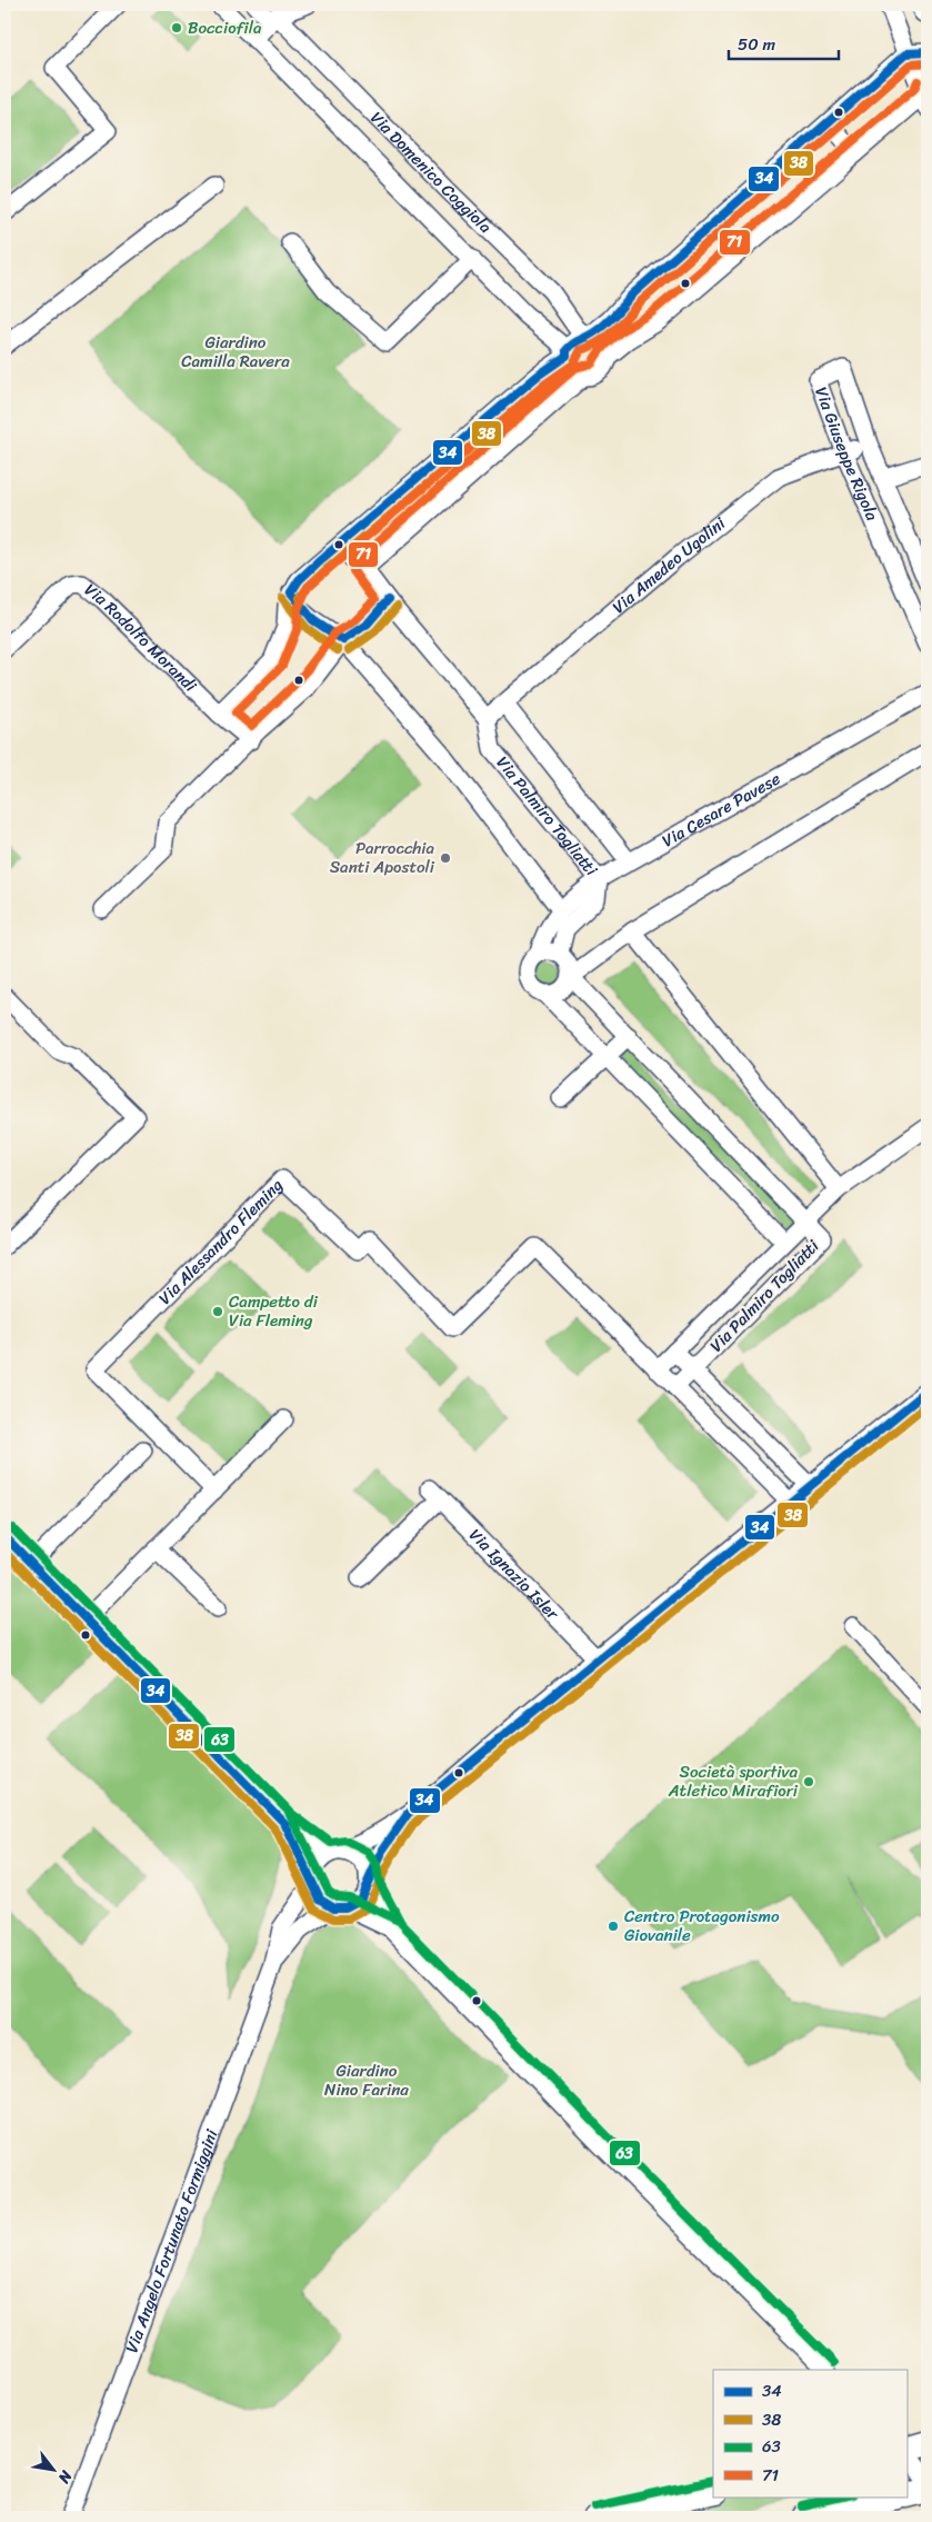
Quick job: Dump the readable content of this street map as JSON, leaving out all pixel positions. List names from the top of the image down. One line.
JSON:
{"streets":{"street":["Via Domenico Coggiola","Via Giuseppe Rigola","Via Amedeo Ugolini","Via Rodolfo Morandi","Via Cesare Pavese","Via Palmiro Togliatti","Via Alessandro Fleming","Via Ignazio Isler","Via Angelo Fortunato Formiggini"]},"crossings":[["Via Giuseppe Rigola","Via Amedeo Ugolini"],["Via Amedeo Ugolini","Via Palmiro Togliatti"],["Via Cesare Pavese","Via Palmiro Togliatti"],["Via Palmiro Togliatti","Via Alessandro Fleming"]],"parks":["Giardino Camilla Ravera","Giardino Nino Farina"],"places":["Bocciofila","Parrocchia Santi Apostoli","Campetto di Via Fleming","Società sportiva Atletico Mirafiori","Centro Protagonismo Giovanile"],"lines":["transit line 34","transit line 38","transit line 71","transit line 63"],"legend":["34","38","63","71"],"scale_bar":"50 m","north":"bottom right"}
